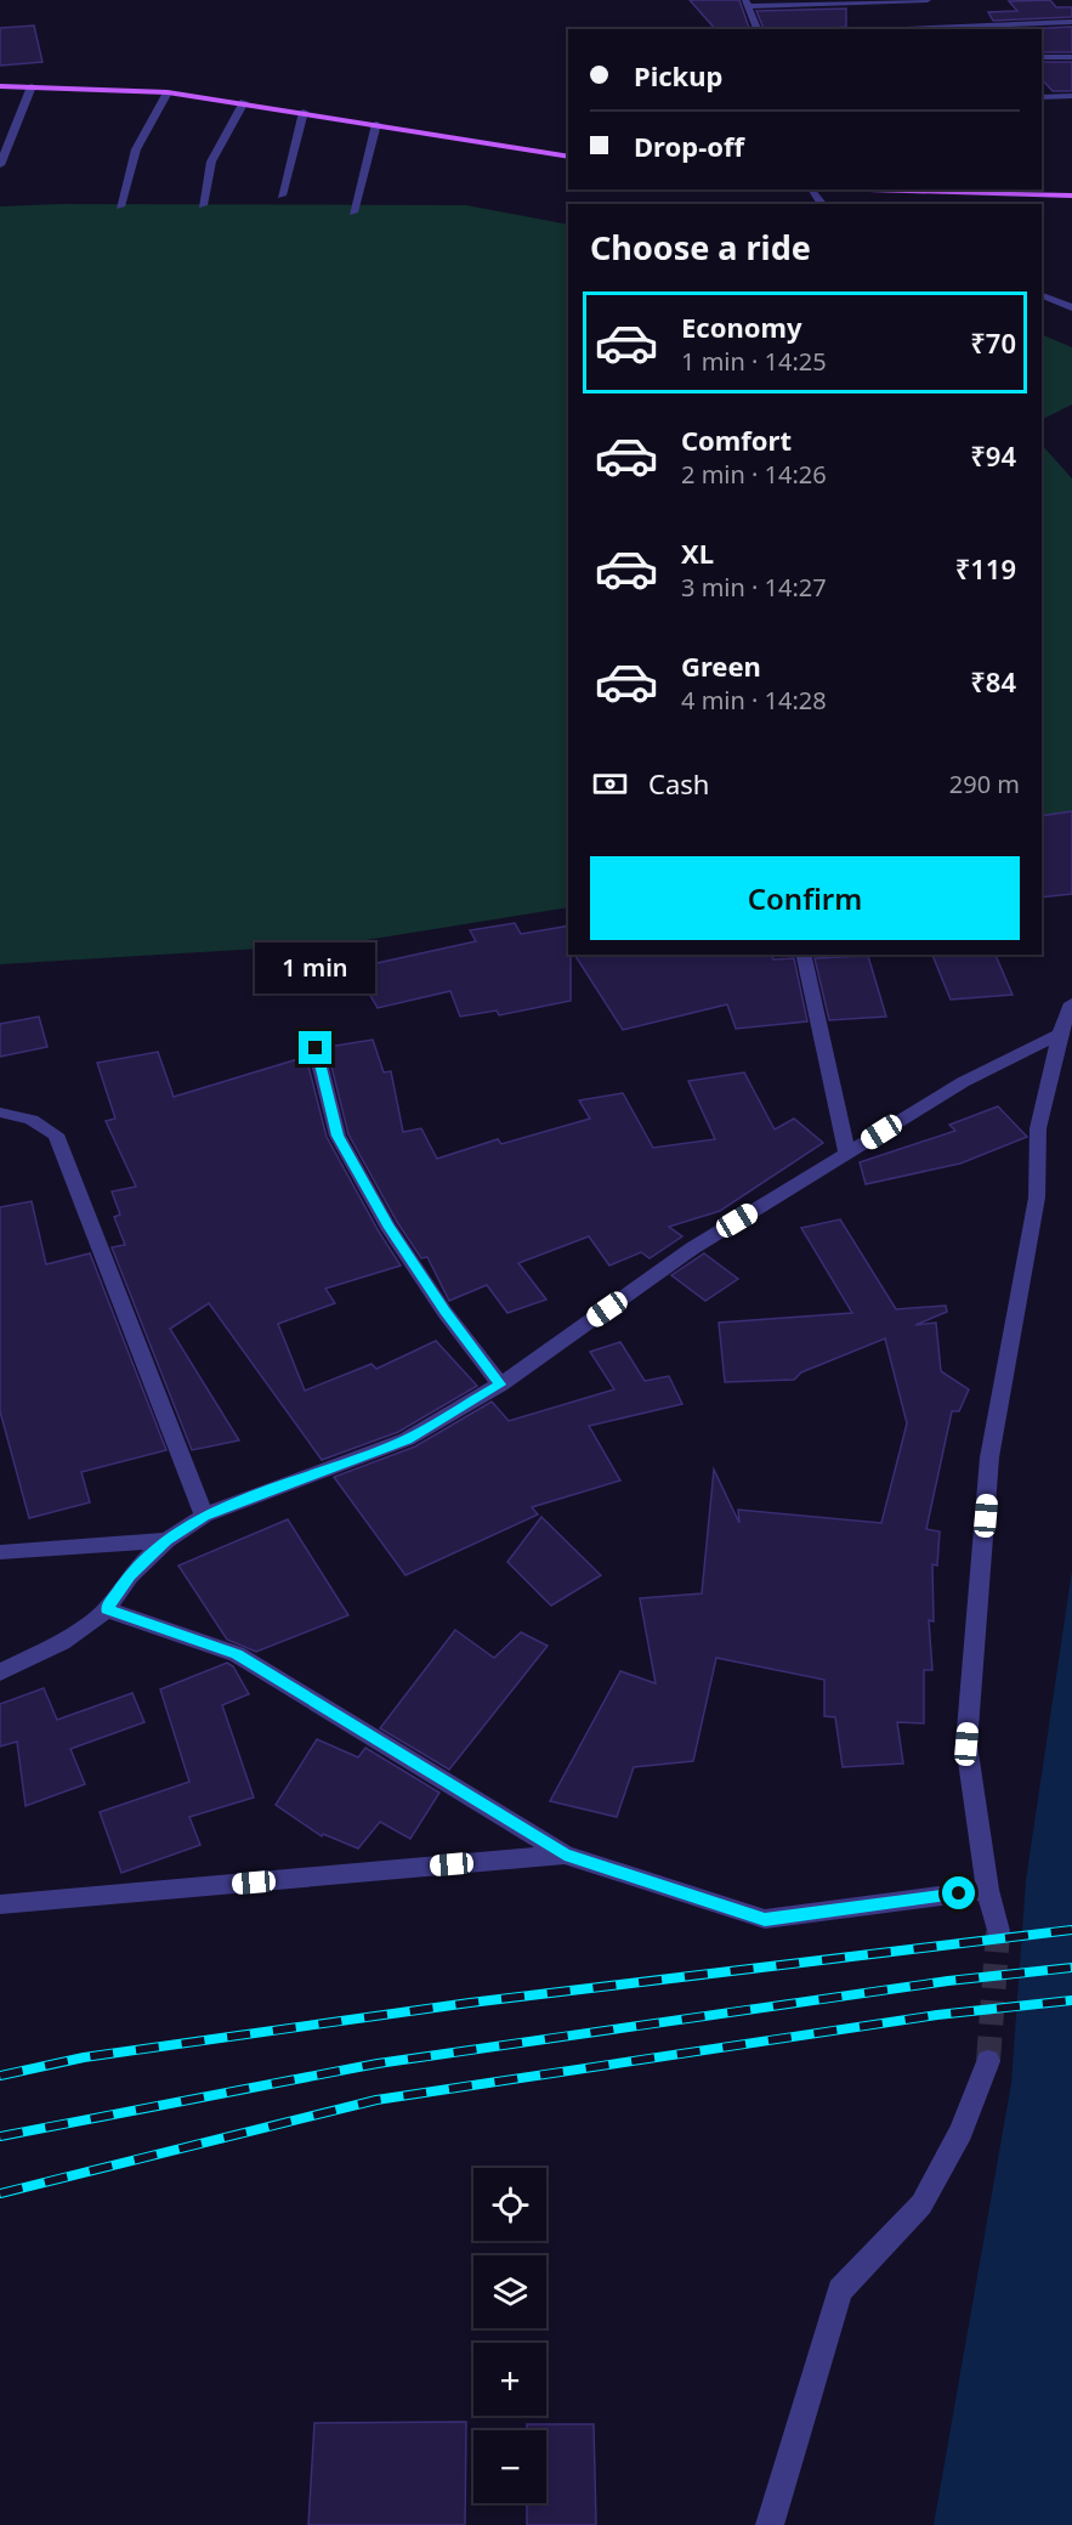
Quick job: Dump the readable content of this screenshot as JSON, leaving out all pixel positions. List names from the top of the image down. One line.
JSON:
{"page":{"banner":["Pickup","Drop-off"],"heading":"Choose a ride","list":[{"name":"Economy","note":"1 min · 14:25","value":"₹70"},{"name":"Comfort","note":"2 min · 14:26","value":"₹94"},{"name":"XL","note":"3 min · 14:27","value":"₹119"},{"name":"Green","note":"4 min · 14:28","value":"₹84"}],"pay":["Cash","290 m"],"buttons":"Confirm","bubble":"1 min","map_buttons":["+","−"]}}
